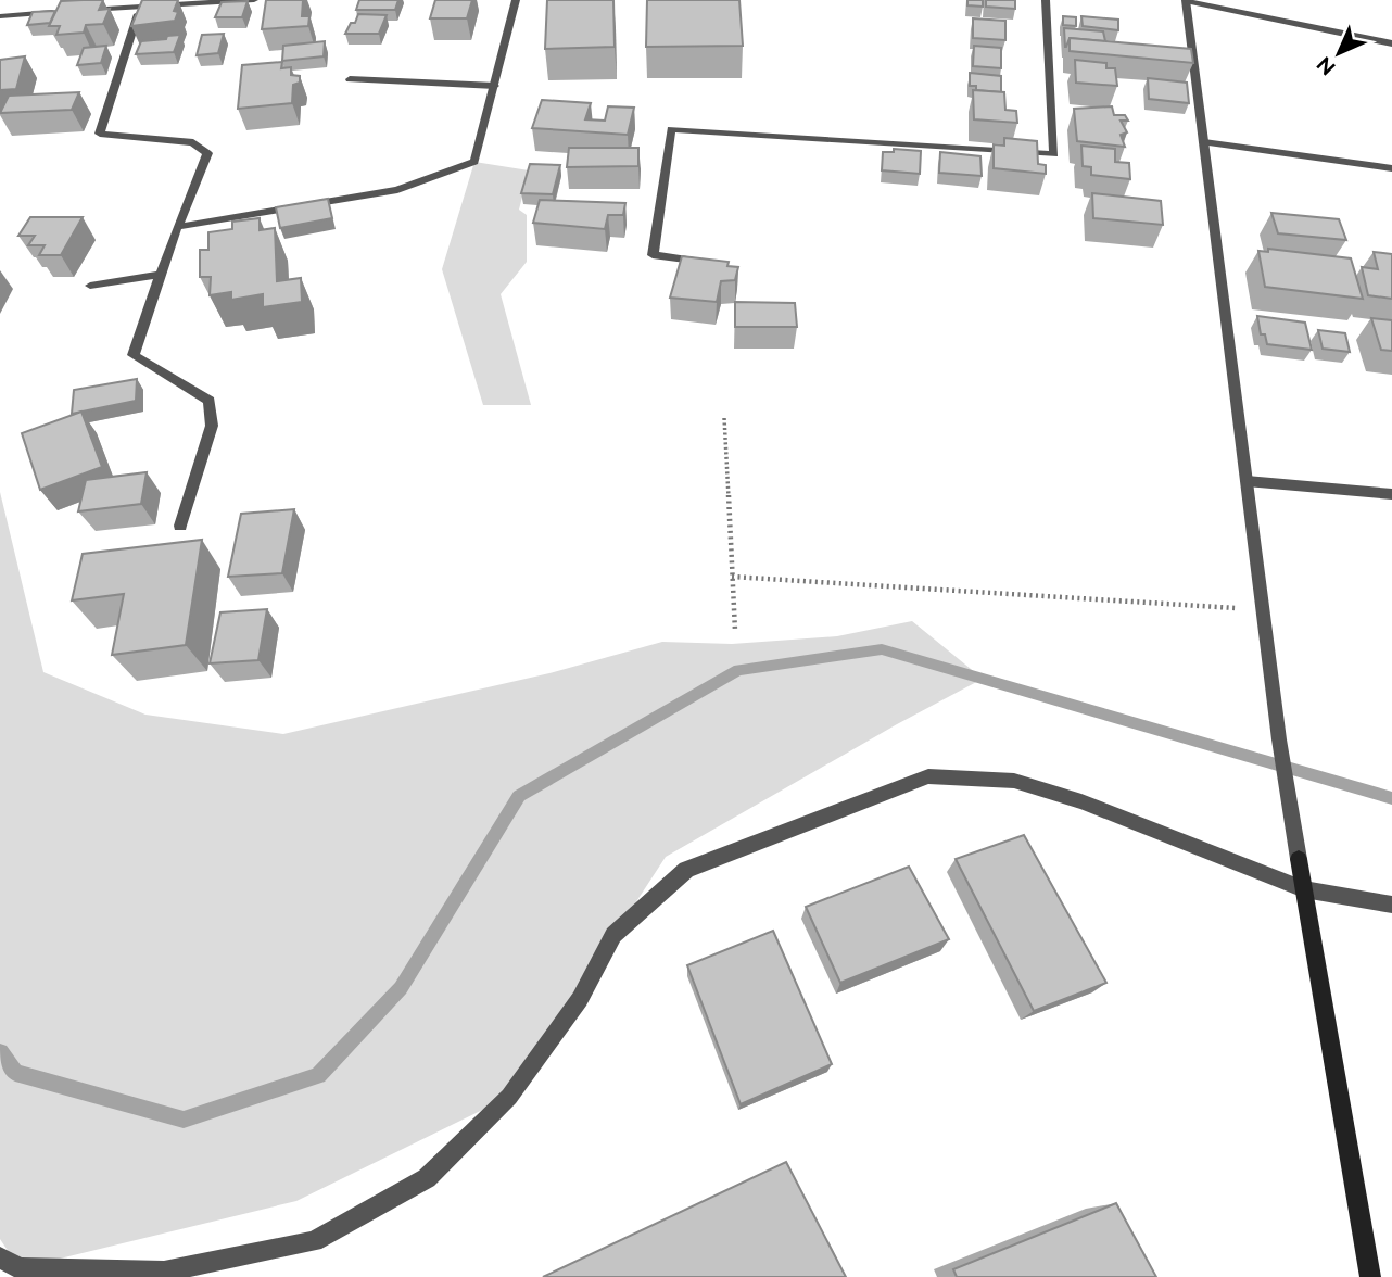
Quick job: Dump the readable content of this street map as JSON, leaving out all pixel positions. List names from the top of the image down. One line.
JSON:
{"north":"bottom left"}
